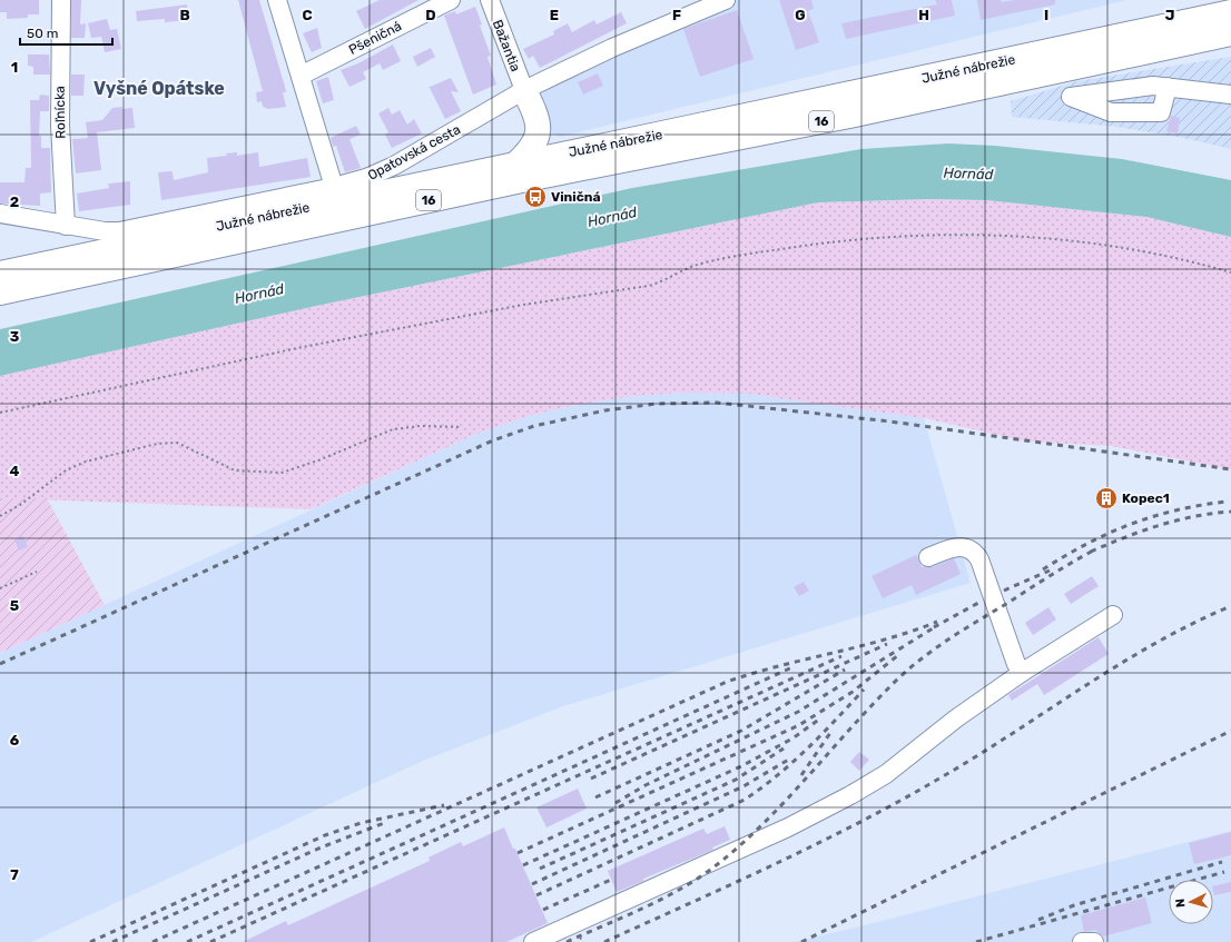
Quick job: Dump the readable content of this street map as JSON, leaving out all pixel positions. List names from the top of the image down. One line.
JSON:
{"streets":{"highway":["Južné nábrežie","16"],"street":["Pšeničná","Bažantia","Roľnícka","Opatovská cesta"]},"crossings":[["Bažantia","Opatovská cesta"],["Roľnícka","Opatovská cesta"]],"districts":["Vyšné Opátske"],"water":["Hornád"],"places":{"bus stop":["Viničná"],"building":["Kopec1"]},"scale_bar":"50 m","north":"left","grid":{"columns":["B","C","D","E","F","G","H","I","J"],"rows":["1","2","3","4","5","6","7"]}}
